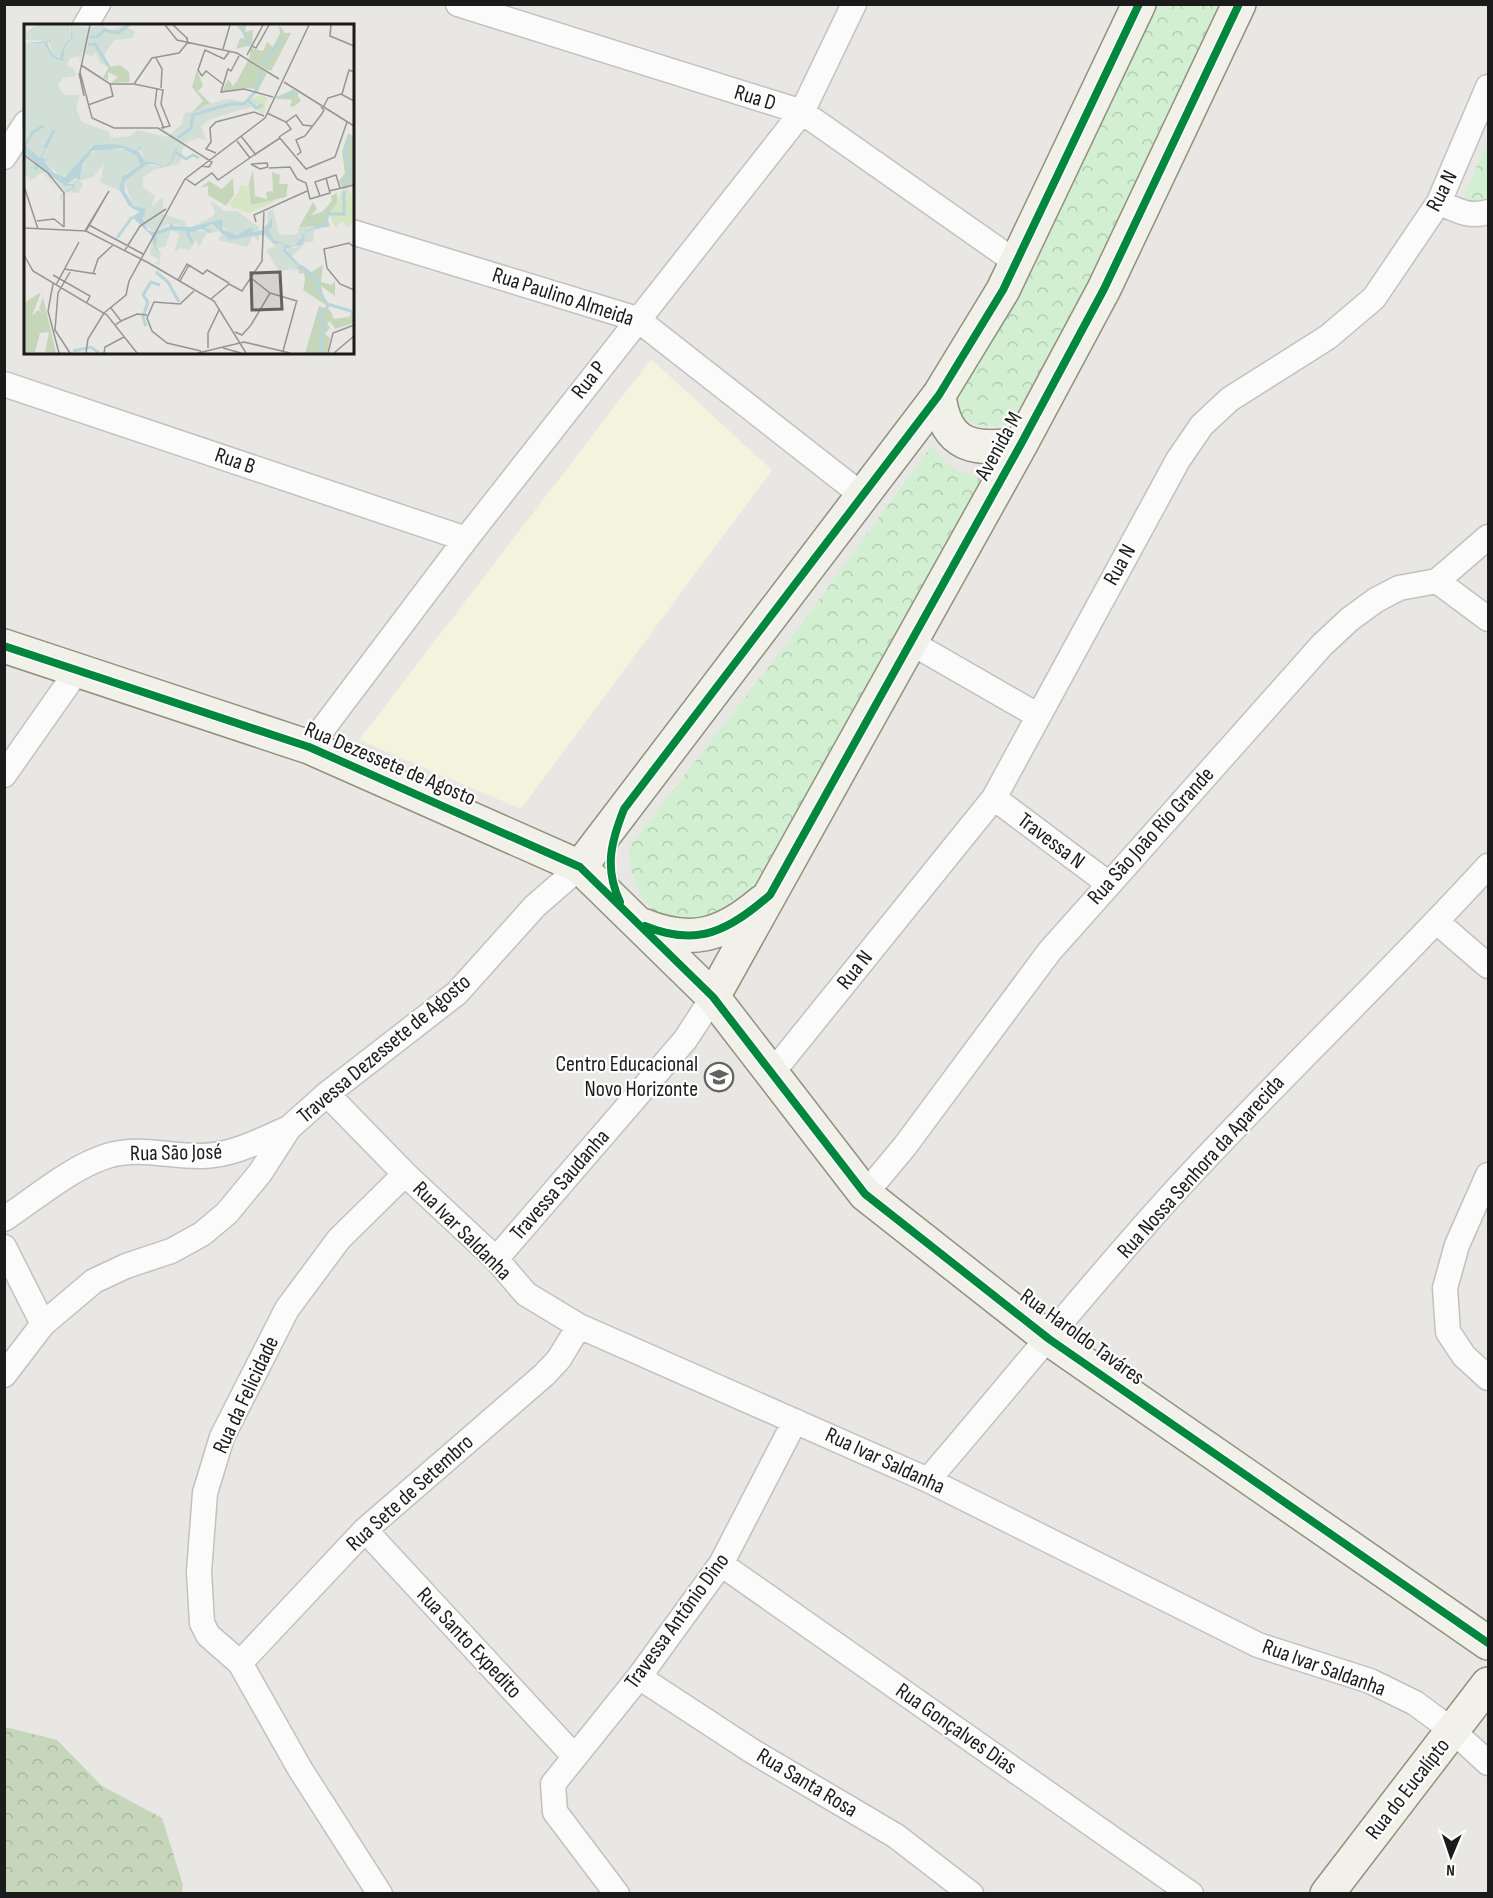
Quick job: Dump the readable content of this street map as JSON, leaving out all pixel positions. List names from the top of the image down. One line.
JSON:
{"streets":{"street":["Rua D","Rua N","Rua Paulino Almeida","Rua P","Avenida M","Rua B","Rua Dezessete de Agosto","Rua São João Rio Grande","Travessa N","Travessa Dezessete de Agosto","Rua São José","Rua Nossa Senhora da Aparecida","Travessa Saudanha","Rua Ivar Saldanha","Rua Haroldo Taváres","Rua da Felicidade","Rua Sete de Setembro","Travessa Antônio Dino","Rua Santo Expedito","Rua Gonçalves Dias","Rua Santa Rosa","Rua do Eucalípto"]},"crossings":[["Rua D","Rua P"],["Rua N","Travessa N"],["Rua N","Rua Haroldo Taváres"],["Rua Paulino Almeida","Rua P"],["Rua P","Rua B"],["Rua P","Rua Dezessete de Agosto"],["Avenida M","Rua Dezessete de Agosto"],["Avenida M","Travessa Saudanha"],["Avenida M","Rua Haroldo Taváres"],["Rua Dezessete de Agosto","Travessa Dezessete de Agosto"],["Rua Dezessete de Agosto","Travessa Saudanha"],["Rua Dezessete de Agosto","Rua Haroldo Taváres"],["Rua São João Rio Grande","Travessa N"],["Rua São João Rio Grande","Rua Haroldo Taváres"],["Travessa Dezessete de Agosto","Rua São José"],["Travessa Dezessete de Agosto","Rua Ivar Saldanha"],["Rua Nossa Senhora da Aparecida","Rua Ivar Saldanha"],["Rua Nossa Senhora da Aparecida","Rua Haroldo Taváres"],["Travessa Saudanha","Rua Ivar Saldanha"],["Travessa Saudanha","Rua Haroldo Taváres"],["Rua Ivar Saldanha","Rua da Felicidade"],["Rua Ivar Saldanha","Rua Sete de Setembro"],["Rua Ivar Saldanha","Travessa Antônio Dino"],["Rua Ivar Saldanha","Rua do Eucalípto"],["Rua da Felicidade","Rua Sete de Setembro"],["Rua Sete de Setembro","Rua Santo Expedito"],["Travessa Antônio Dino","Rua Santo Expedito"],["Travessa Antônio Dino","Rua Gonçalves Dias"],["Travessa Antônio Dino","Rua Santa Rosa"]],"places":{"school or university":["Centro Educacional Novo Horizonte"]},"north":"bottom"}
